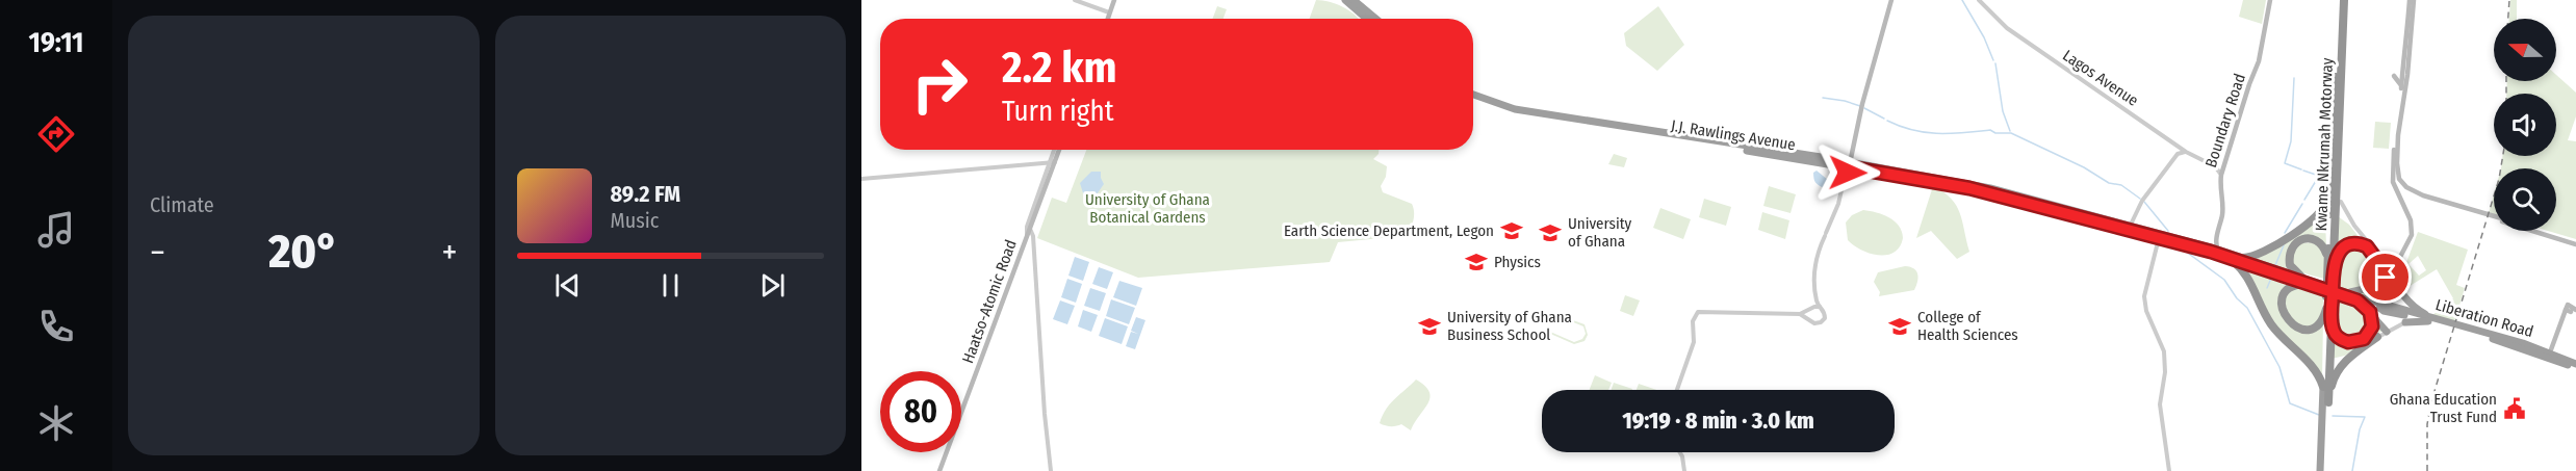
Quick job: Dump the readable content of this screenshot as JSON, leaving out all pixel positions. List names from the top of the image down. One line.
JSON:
{"streets":{"highway":["J.J. Rawlings Avenue","Kwame Nkrumah Motorway","Liberation Road"],"main road":["Boundary Road","Haatso-Atomic Road"],"street":["Lagos Avenue"]},"crossings":[["Boundary Road","J.J. Rawlings Avenue"],["J.J. Rawlings Avenue","Liberation Road"]],"parks":["University of Ghana Botanical Gardens"],"places":{"school or university":["Earth Science Department, Legon","University of Ghana","Physics","University of Ghana Business School","College of Health Sciences"],"public building":["Ghana Education Trust Fund"]},"north":"left","page":{"tabs":"19:11","tile":"Climate","turn":["2.2 km","Turn right"],"song":["89.2 FM","Music"],"heat":["−","20°","+"],"limit":"80","trip":"19:19 · 8 min · 3.0 km"}}
